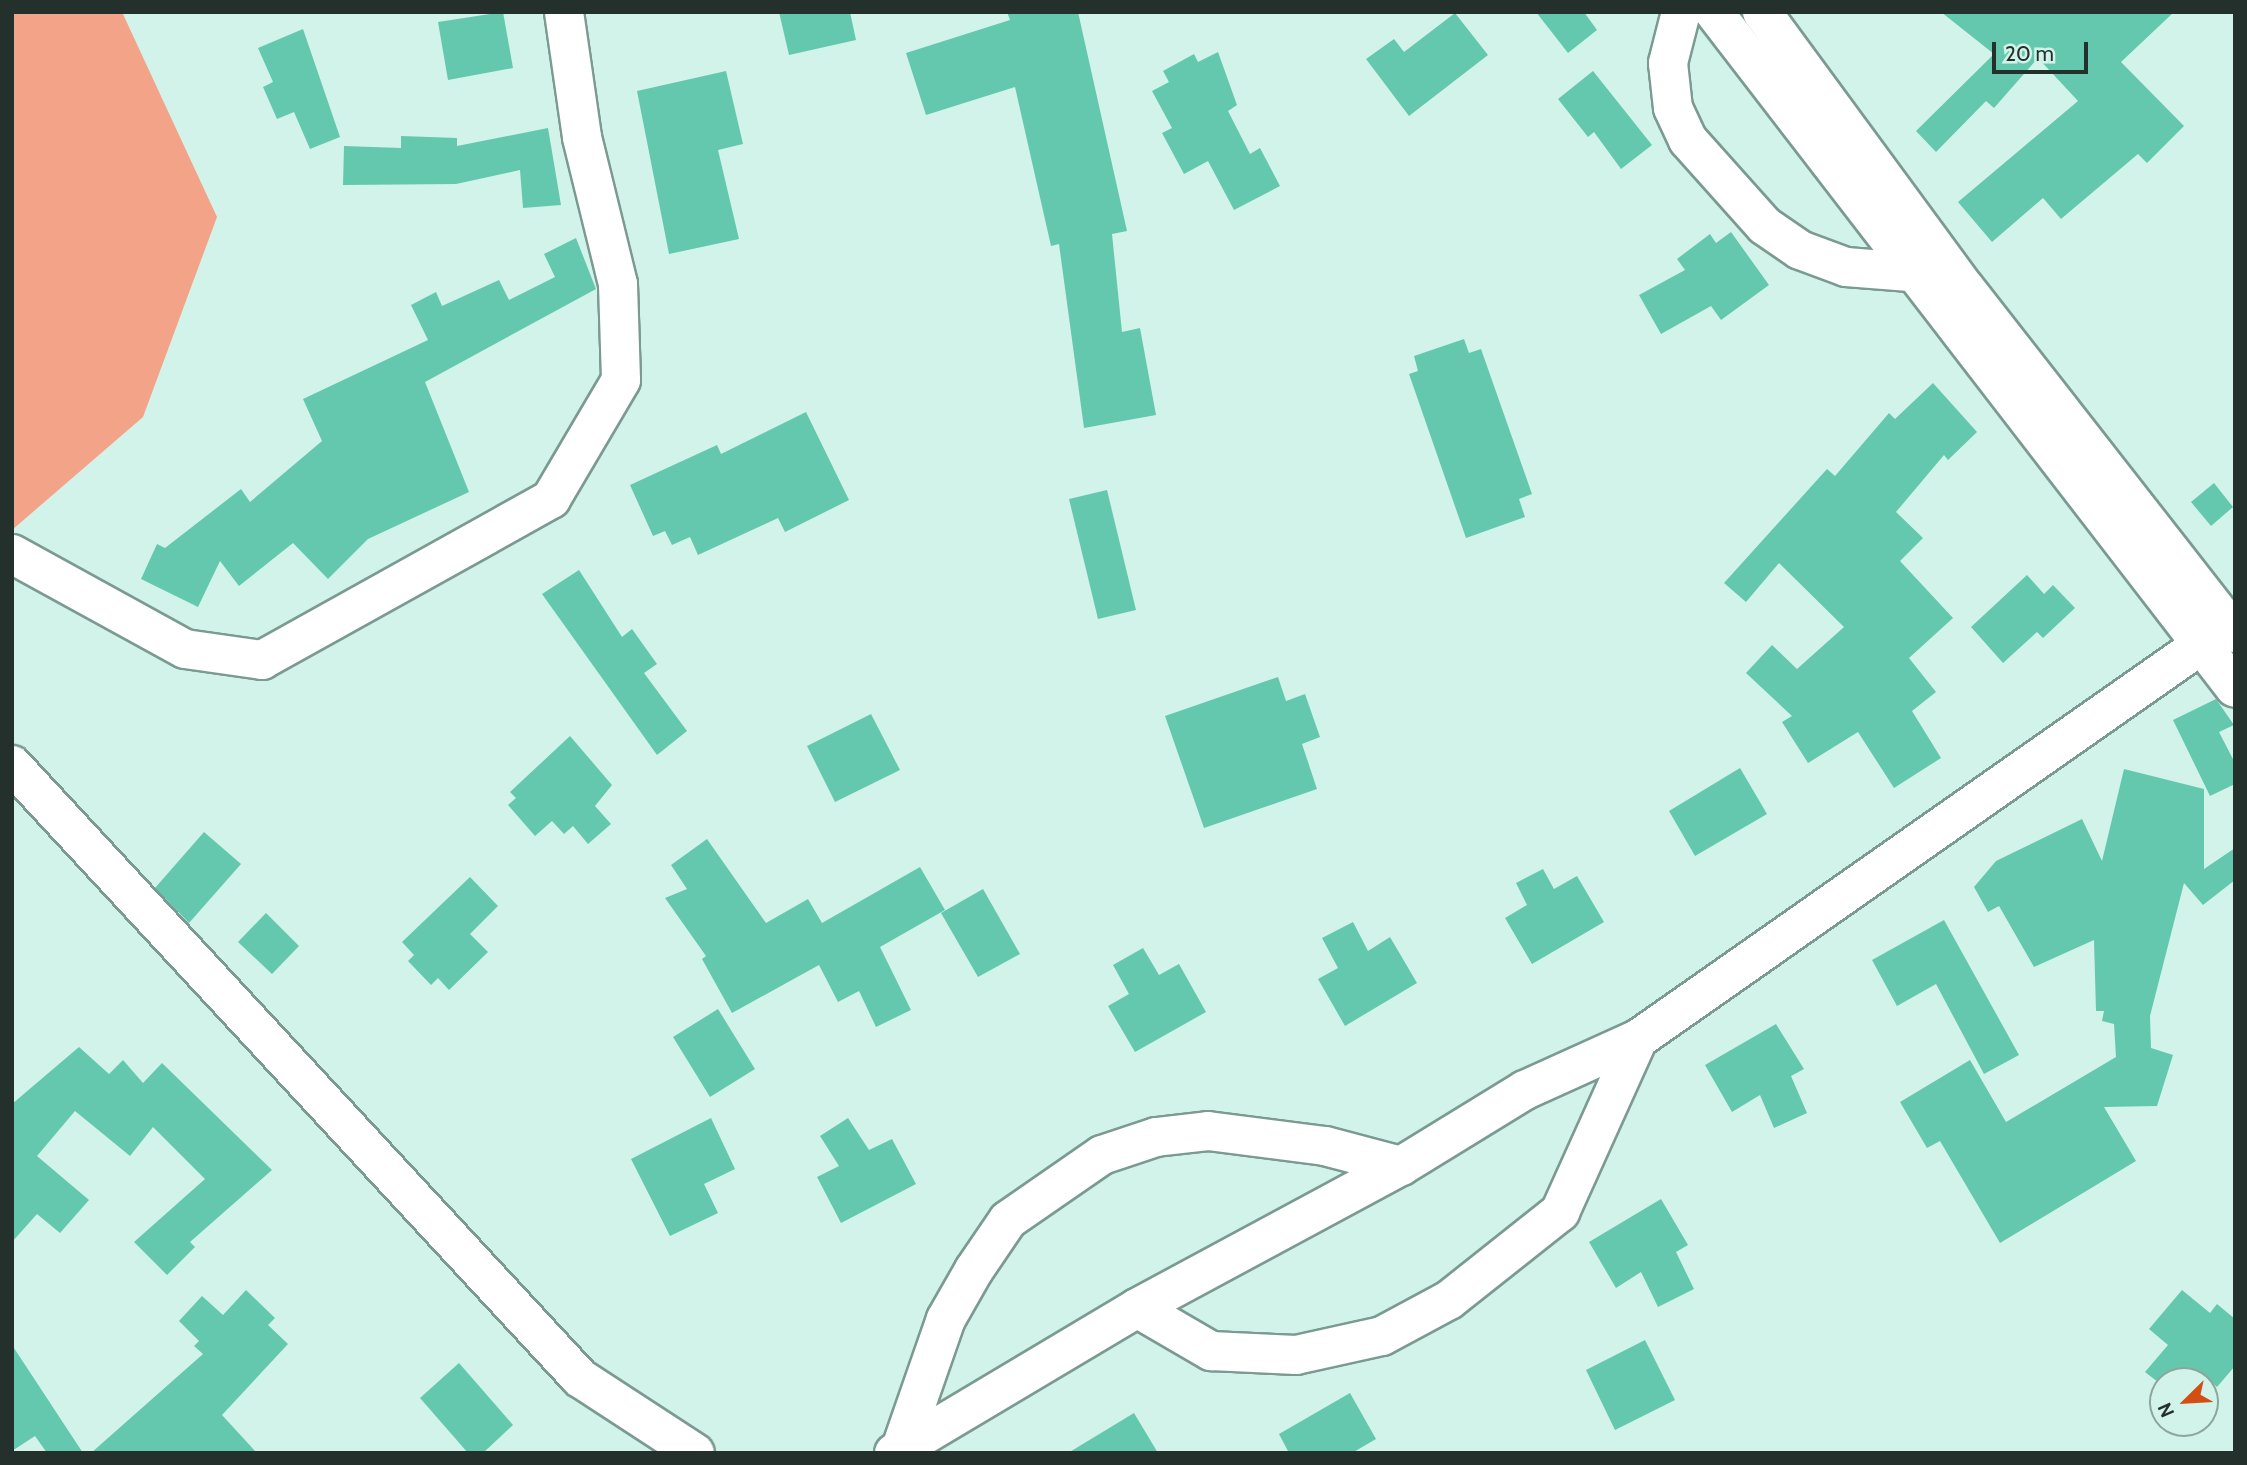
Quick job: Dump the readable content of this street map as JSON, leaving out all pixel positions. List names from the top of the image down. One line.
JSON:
{"scale_bar":"20 m","north":"bottom left"}
